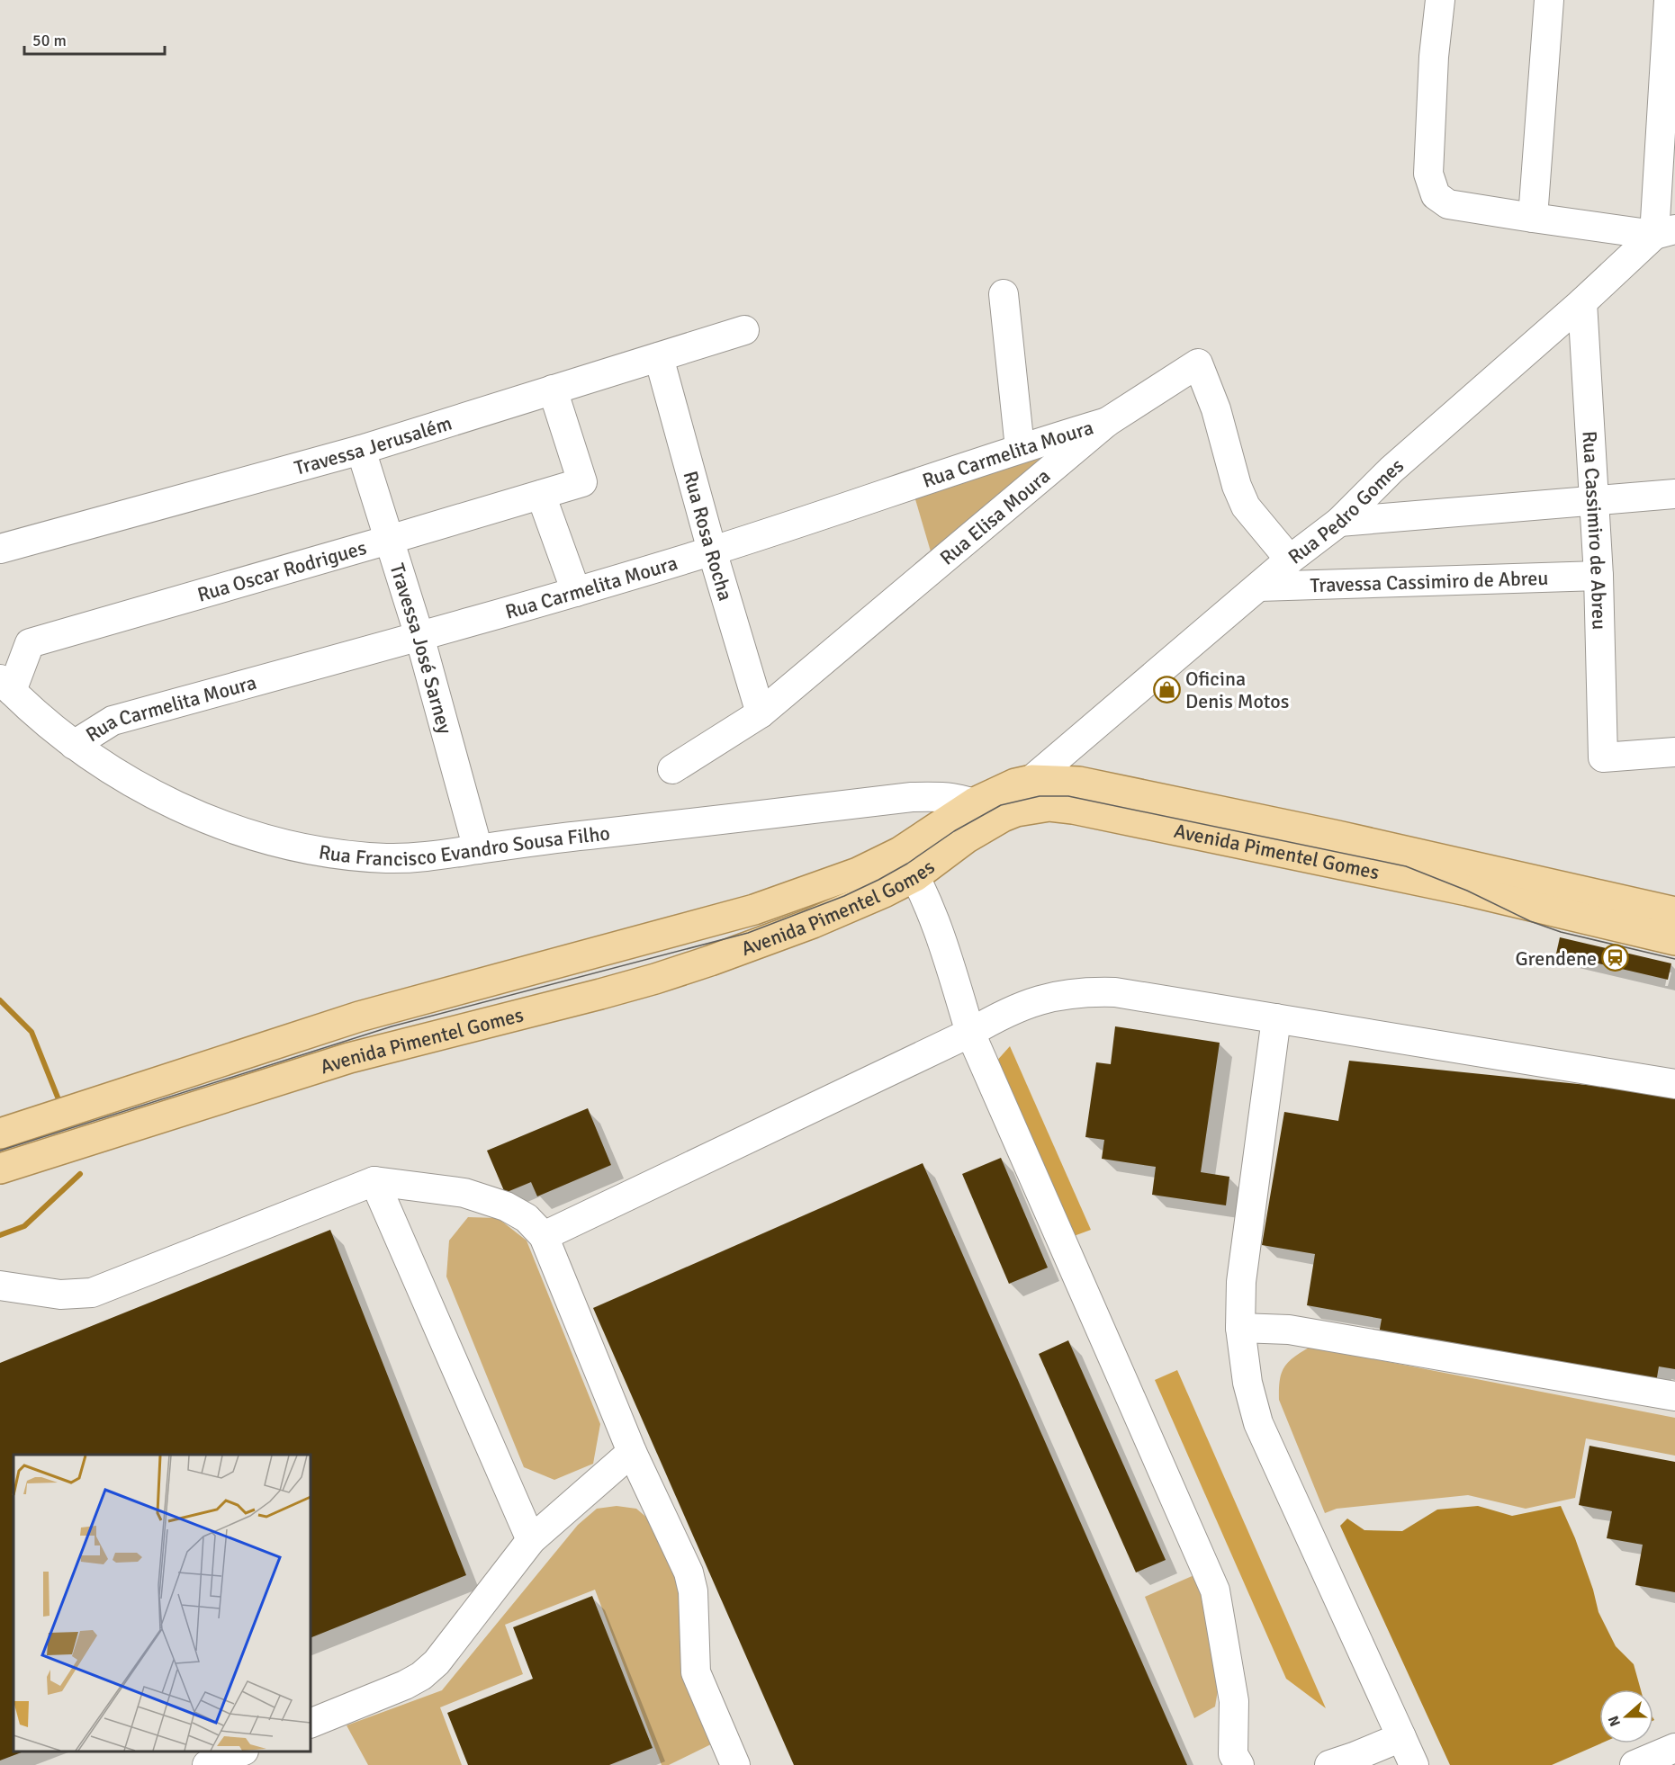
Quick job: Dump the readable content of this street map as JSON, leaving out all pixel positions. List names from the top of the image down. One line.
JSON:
{"streets":{"main road":["Avenida Pimentel Gomes"],"street":["Travessa Jerusalém","Rua Carmelita Moura","Rua Pedro Gomes","Rua Elisa Moura","Rua Cassimiro de Abreu","Rua Rosa Rocha","Rua Oscar Rodrigues","Travessa Cassimiro de Abreu","Travessa José Sarney","Rua Francisco Evandro Sousa Filho"]},"crossings":[["Travessa Jerusalém","Rua Rosa Rocha"],["Travessa Jerusalém","Rua Oscar Rodrigues"],["Travessa Jerusalém","Travessa José Sarney"],["Rua Carmelita Moura","Rua Elisa Moura"],["Rua Carmelita Moura","Rua Rosa Rocha"],["Rua Carmelita Moura","Travessa José Sarney"],["Rua Carmelita Moura","Rua Francisco Evandro Sousa Filho"],["Rua Pedro Gomes","Rua Elisa Moura"],["Rua Pedro Gomes","Rua Cassimiro de Abreu"],["Rua Pedro Gomes","Travessa Cassimiro de Abreu"],["Rua Pedro Gomes","Avenida Pimentel Gomes"],["Rua Elisa Moura","Rua Rosa Rocha"],["Rua Cassimiro de Abreu","Travessa Cassimiro de Abreu"],["Rua Oscar Rodrigues","Travessa José Sarney"],["Rua Oscar Rodrigues","Rua Francisco Evandro Sousa Filho"],["Travessa José Sarney","Rua Francisco Evandro Sousa Filho"],["Rua Francisco Evandro Sousa Filho","Avenida Pimentel Gomes"]],"places":{"shop":["Oficina Denis Motos"],"station":["Grendene"]},"scale_bar":"50 m","north":"left"}
